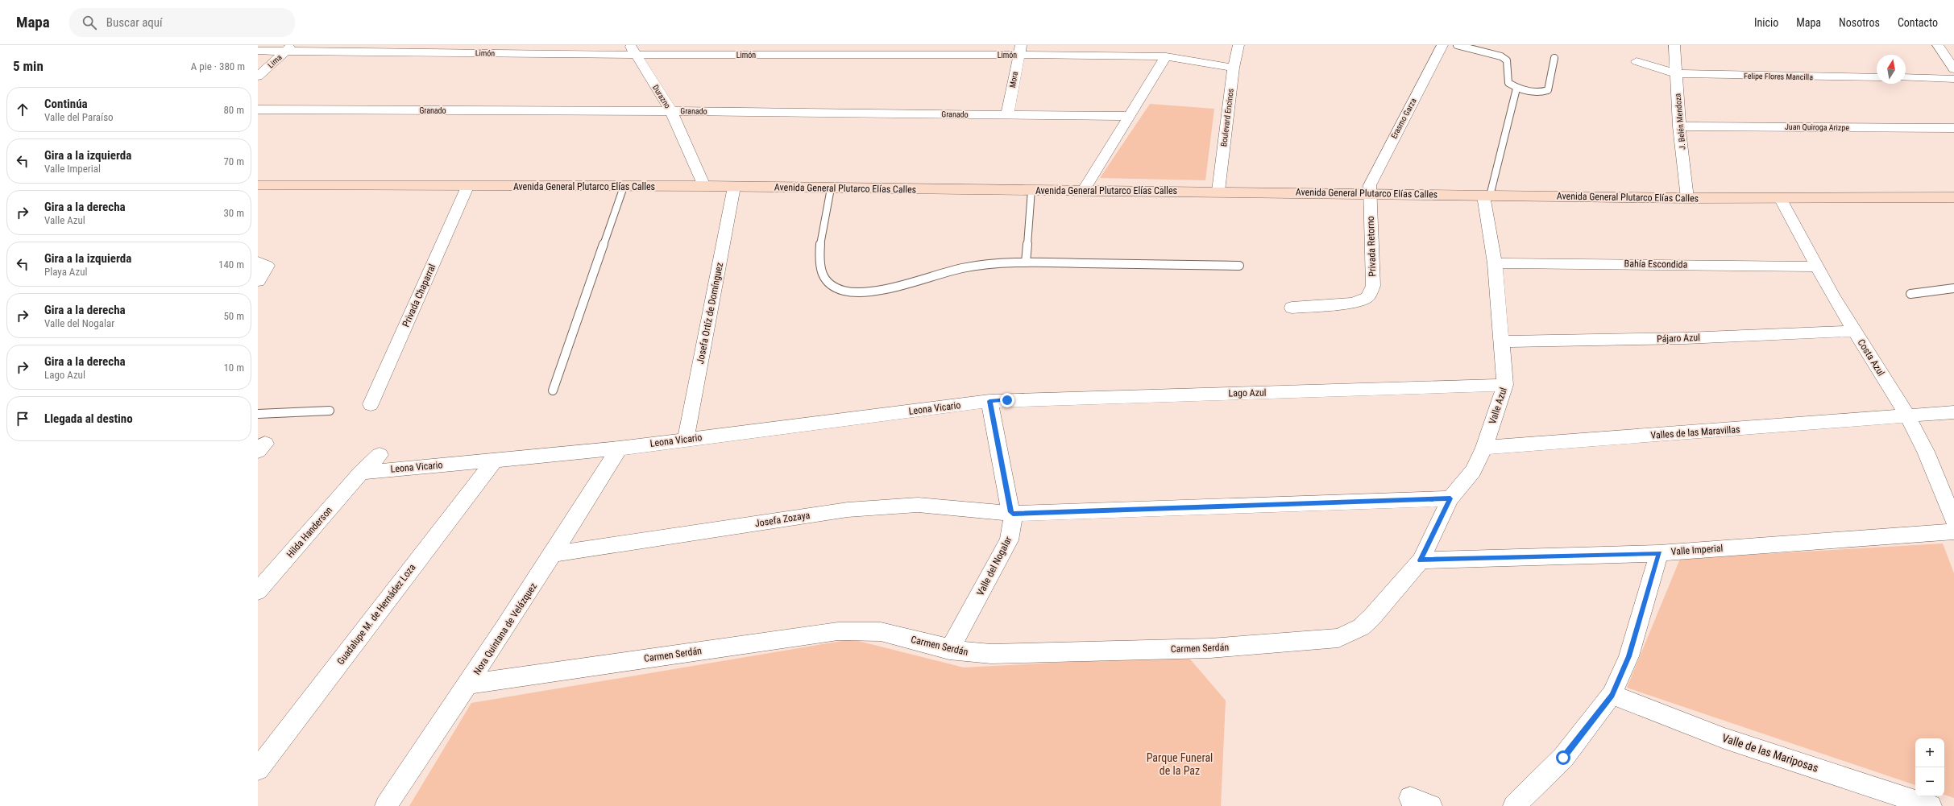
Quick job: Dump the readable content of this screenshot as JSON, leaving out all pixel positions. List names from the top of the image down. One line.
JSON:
{"streets":{"street":["Limón","Lima","Felipe Flores Mancilla","Mora","Durazno","Granado","Boulevard Encinos","Erasmo Garza","J. Belén Mendoza","Juan Quiroga Arizpe","Avenida General Plutarco Elías Calles","Privada Retorno","Bahía Escondida","Privada Chaparral","Josefa Ortíz de Domínguez","Pájaro Azul","Costa Azul","Lago Azul","Valle Azul","Leona Vicario","Valles de las Maravillas","Josefa Zozaya","Hilda Handerson","Valle Imperial","Valle del Nogalar","Guadalupe M. de Hernádez Loza","Nora Quintana de Velázquez","Carmen Serdán","Valle de las Mariposas"]},"crossings":[["Limón","Lima"],["Limón","Mora"],["Limón","Durazno"],["Limón","Boulevard Encinos"],["Felipe Flores Mancilla","J. Belén Mendoza"],["Mora","Granado"],["Durazno","Granado"],["Durazno","Avenida General Plutarco Elías Calles"],["Boulevard Encinos","Avenida General Plutarco Elías Calles"],["Erasmo Garza","Avenida General Plutarco Elías Calles"],["Erasmo Garza","Privada Retorno"],["J. Belén Mendoza","Juan Quiroga Arizpe"],["J. Belén Mendoza","Avenida General Plutarco Elías Calles"],["Avenida General Plutarco Elías Calles","Privada Retorno"],["Avenida General Plutarco Elías Calles","Privada Chaparral"],["Avenida General Plutarco Elías Calles","Josefa Ortíz de Domínguez"],["Avenida General Plutarco Elías Calles","Costa Azul"],["Avenida General Plutarco Elías Calles","Valle Azul"],["Bahía Escondida","Costa Azul"],["Bahía Escondida","Valle Azul"],["Josefa Ortíz de Domínguez","Leona Vicario"],["Pájaro Azul","Costa Azul"],["Pájaro Azul","Valle Azul"],["Costa Azul","Valles de las Maravillas"],["Lago Azul","Valle Azul"],["Lago Azul","Leona Vicario"],["Lago Azul","Valle del Nogalar"],["Valle Azul","Valles de las Maravillas"],["Valle Azul","Josefa Zozaya"],["Valle Azul","Valle Imperial"],["Valle Azul","Carmen Serdán"],["Leona Vicario","Hilda Handerson"],["Leona Vicario","Valle del Nogalar"],["Leona Vicario","Guadalupe M. de Hernádez Loza"],["Leona Vicario","Nora Quintana de Velázquez"],["Josefa Zozaya","Valle del Nogalar"],["Josefa Zozaya","Nora Quintana de Velázquez"],["Valle Imperial","Carmen Serdán"],["Valle del Nogalar","Carmen Serdán"],["Nora Quintana de Velázquez","Carmen Serdán"]],"parks":["Parque Funeral de la Paz"],"north":"top","page":{"header":"Mapa","search":"Buscar aquí","nav":["Inicio","Mapa","Nosotros","Contacto"],"heading":["5 min","A pie · 380 m"],"list":[["Continúa","Valle del Paraíso","80 m"],["Gira a la izquierda","Valle Imperial","70 m"],["Gira a la derecha","Valle Azul","30 m"],["Gira a la izquierda","Playa Azul","140 m"],["Gira a la derecha","Valle del Nogalar","50 m"],["Gira a la derecha","Lago Azul","10 m"],"Llegada al destino"],"map_buttons":["+","−"]}}
